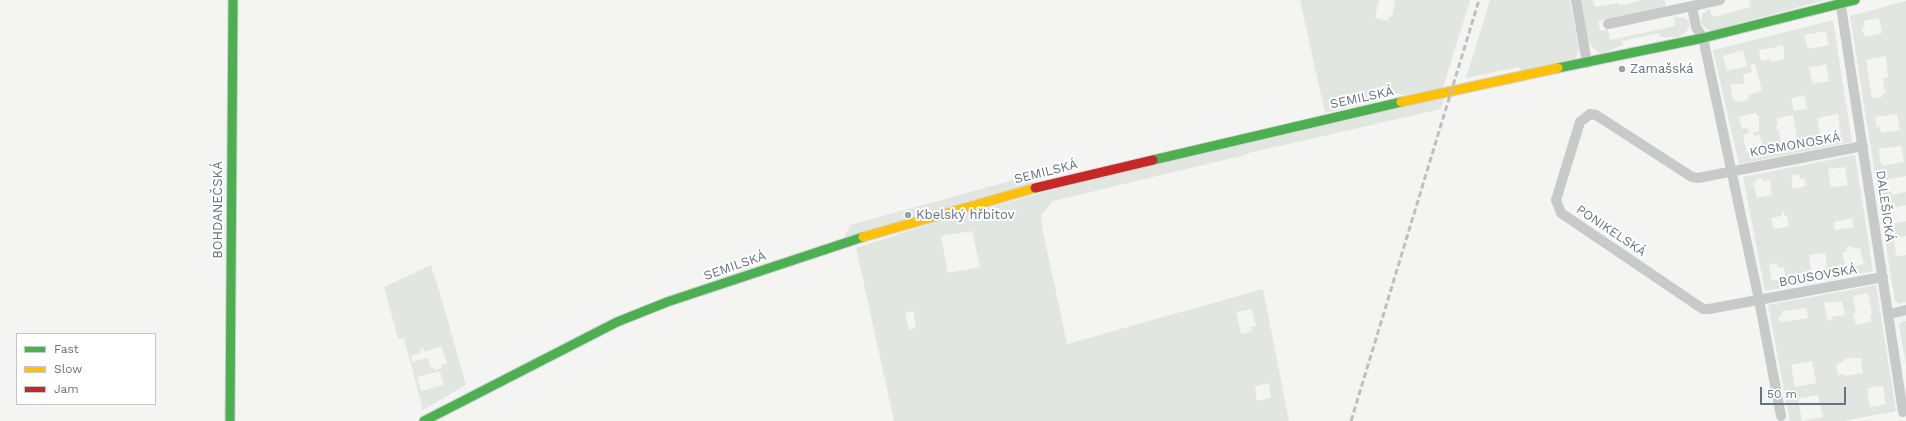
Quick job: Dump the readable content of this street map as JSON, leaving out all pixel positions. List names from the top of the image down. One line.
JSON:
{"streets":{"street":["SEMILSKÁ","KOSMONOSKÁ","DALEŠICKÁ","BOHDANEČSKÁ","PONIKELSKÁ","BOUSOVSKÁ"]},"crossings":[["SEMILSKÁ","DALEŠICKÁ"],["KOSMONOSKÁ","DALEŠICKÁ"],["KOSMONOSKÁ","PONIKELSKÁ"],["DALEŠICKÁ","BOUSOVSKÁ"],["PONIKELSKÁ","BOUSOVSKÁ"]],"places":["Zamašská","Kbelský hřbitov"],"legend":["Fast","Slow","Jam"],"scale_bar":"50 m"}
